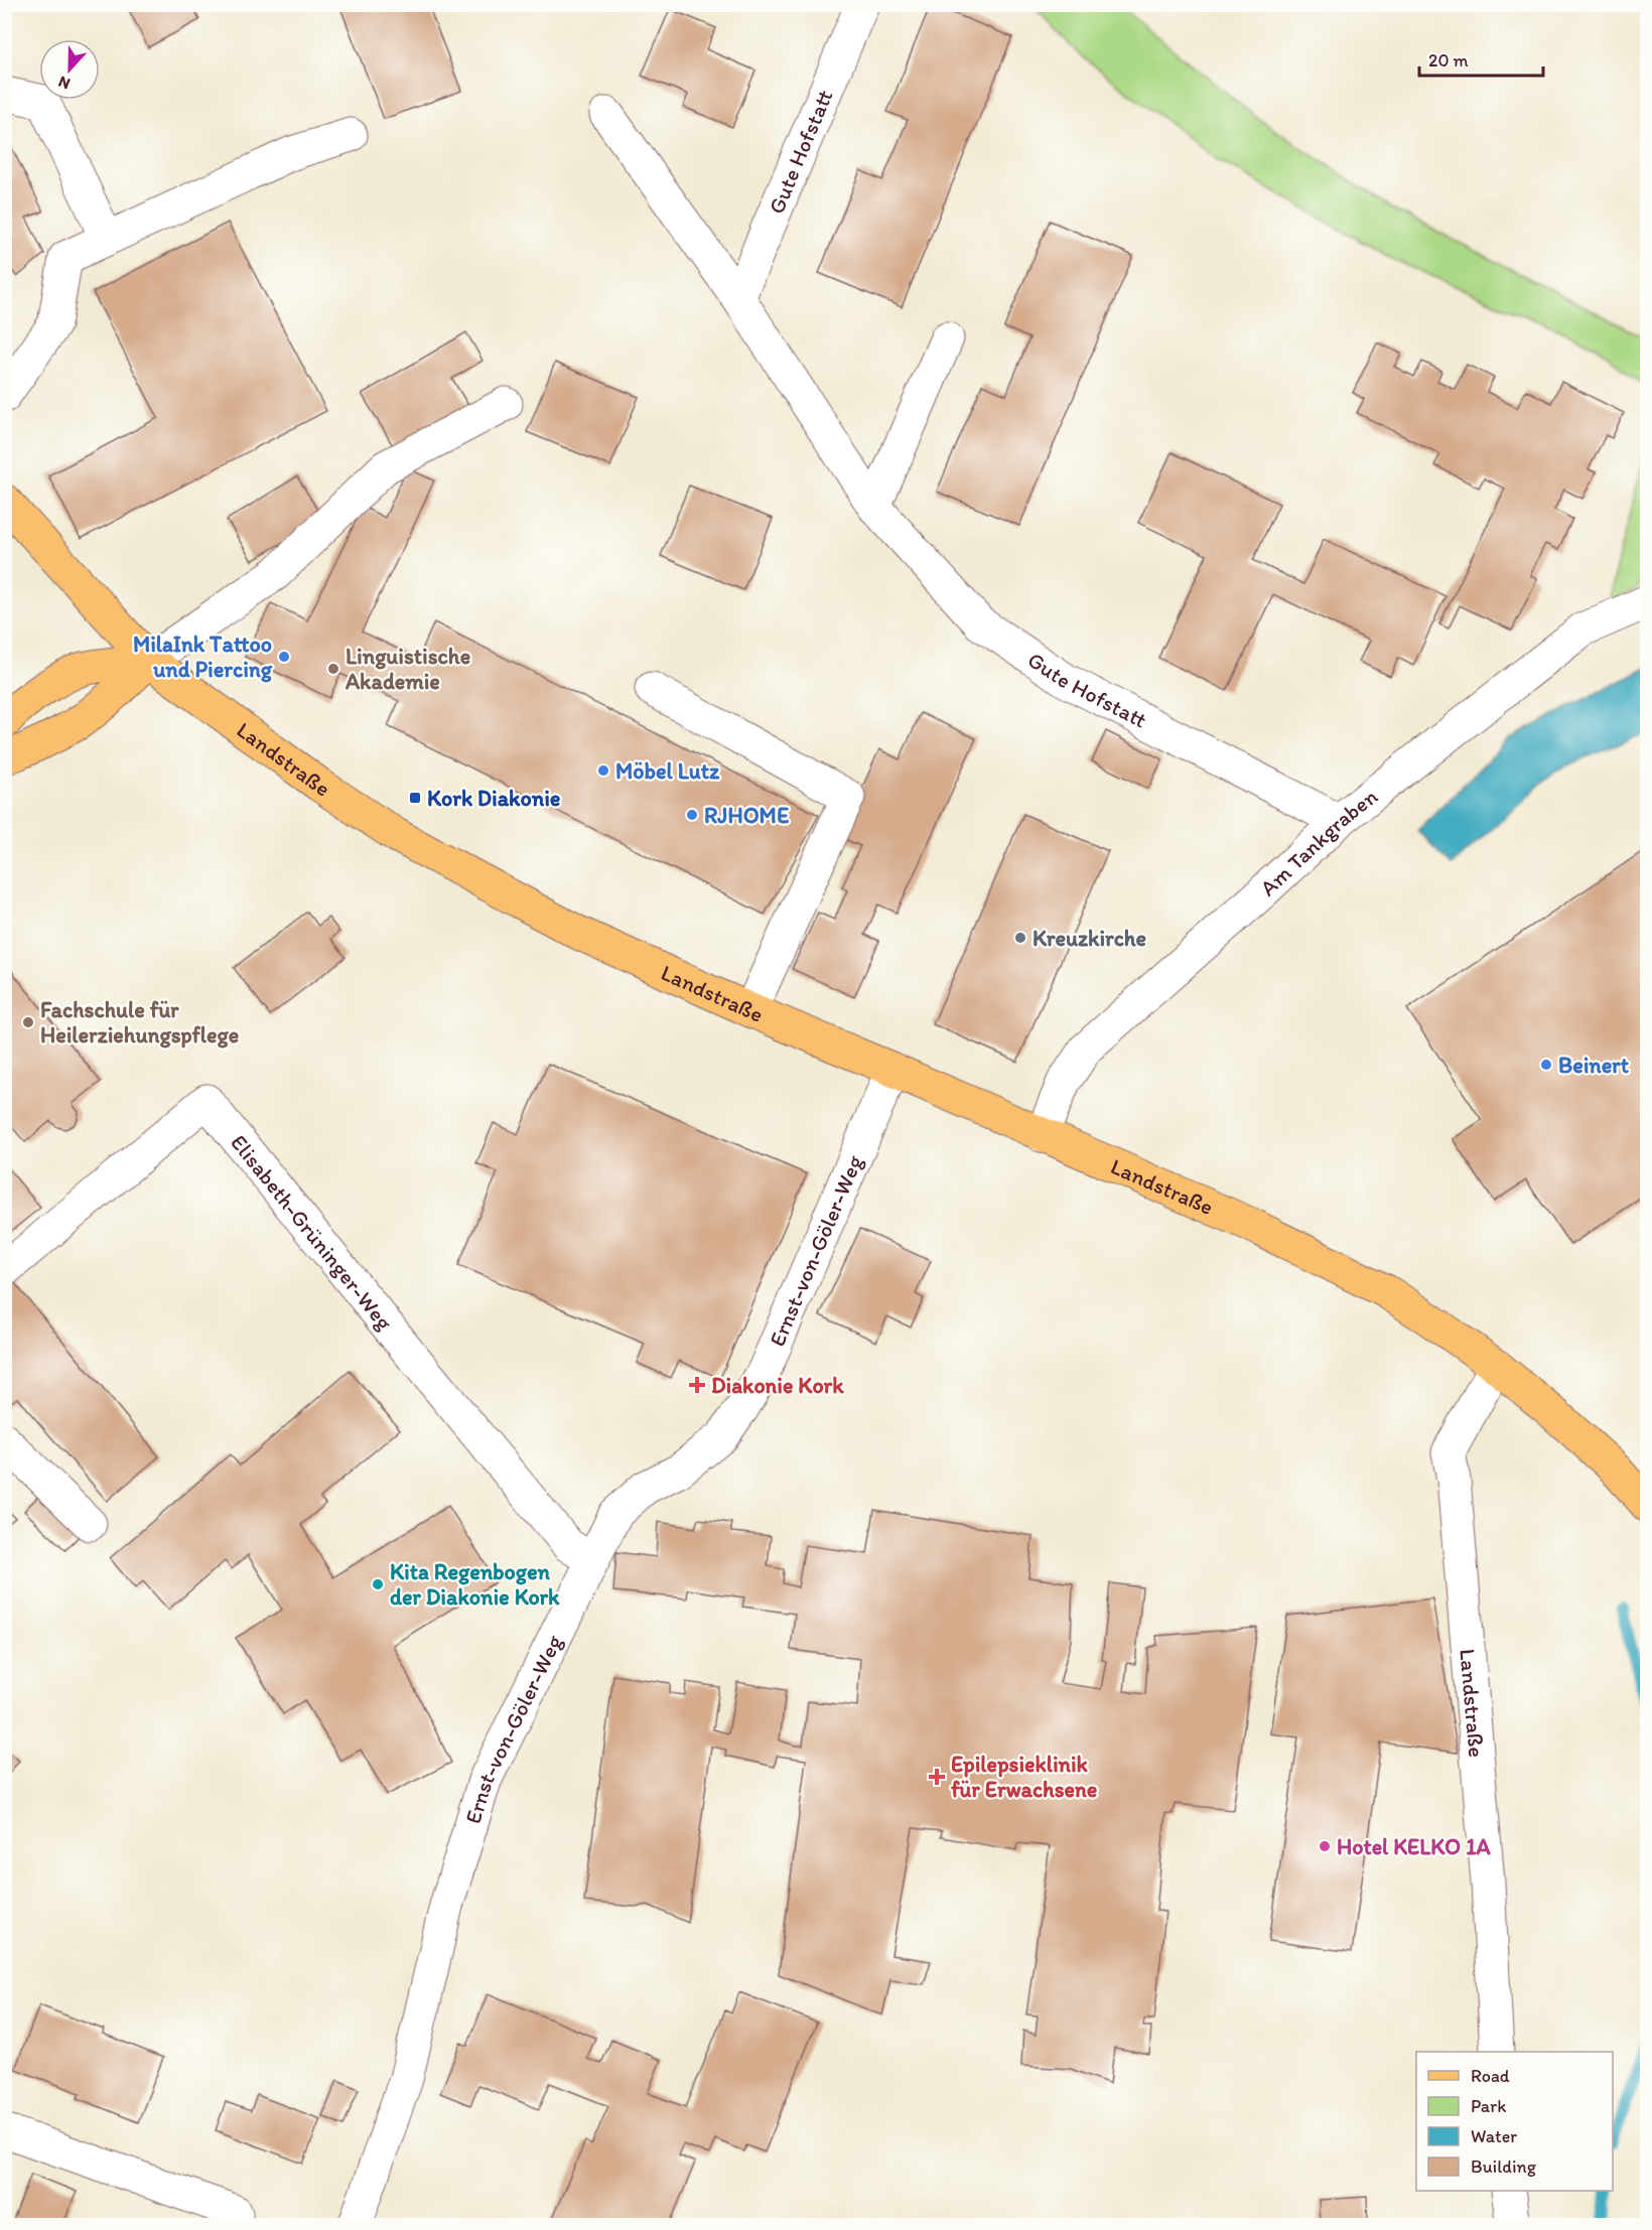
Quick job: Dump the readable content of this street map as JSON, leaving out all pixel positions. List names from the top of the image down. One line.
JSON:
{"streets":{"main road":["Landstraße"],"street":["Gute Hofstatt","Am Tankgraben","Elisabeth-Grüninger-Weg","Ernst-von-Göler-Weg"]},"crossings":[["Gute Hofstatt","Am Tankgraben"],["Landstraße","Am Tankgraben"],["Landstraße","Ernst-von-Göler-Weg"],["Elisabeth-Grüninger-Weg","Ernst-von-Göler-Weg"]],"places":{"other":["MilaInk Tattoo und Piercing","Linguistische Akademie","Möbel Lutz","RJHOME","Kreuzkirche","Fachschule für Heilerziehungspflege","Beinert","Kita Regenbogen der Diakonie Kork","Hotel KELKO 1A"],"transit":["Kork Diakonie"],"health":["Diakonie Kork","Epilepsieklinik für Erwachsene"]},"legend":["Road","Park","Water","Building"],"scale_bar":"20 m","north":"bottom"}
